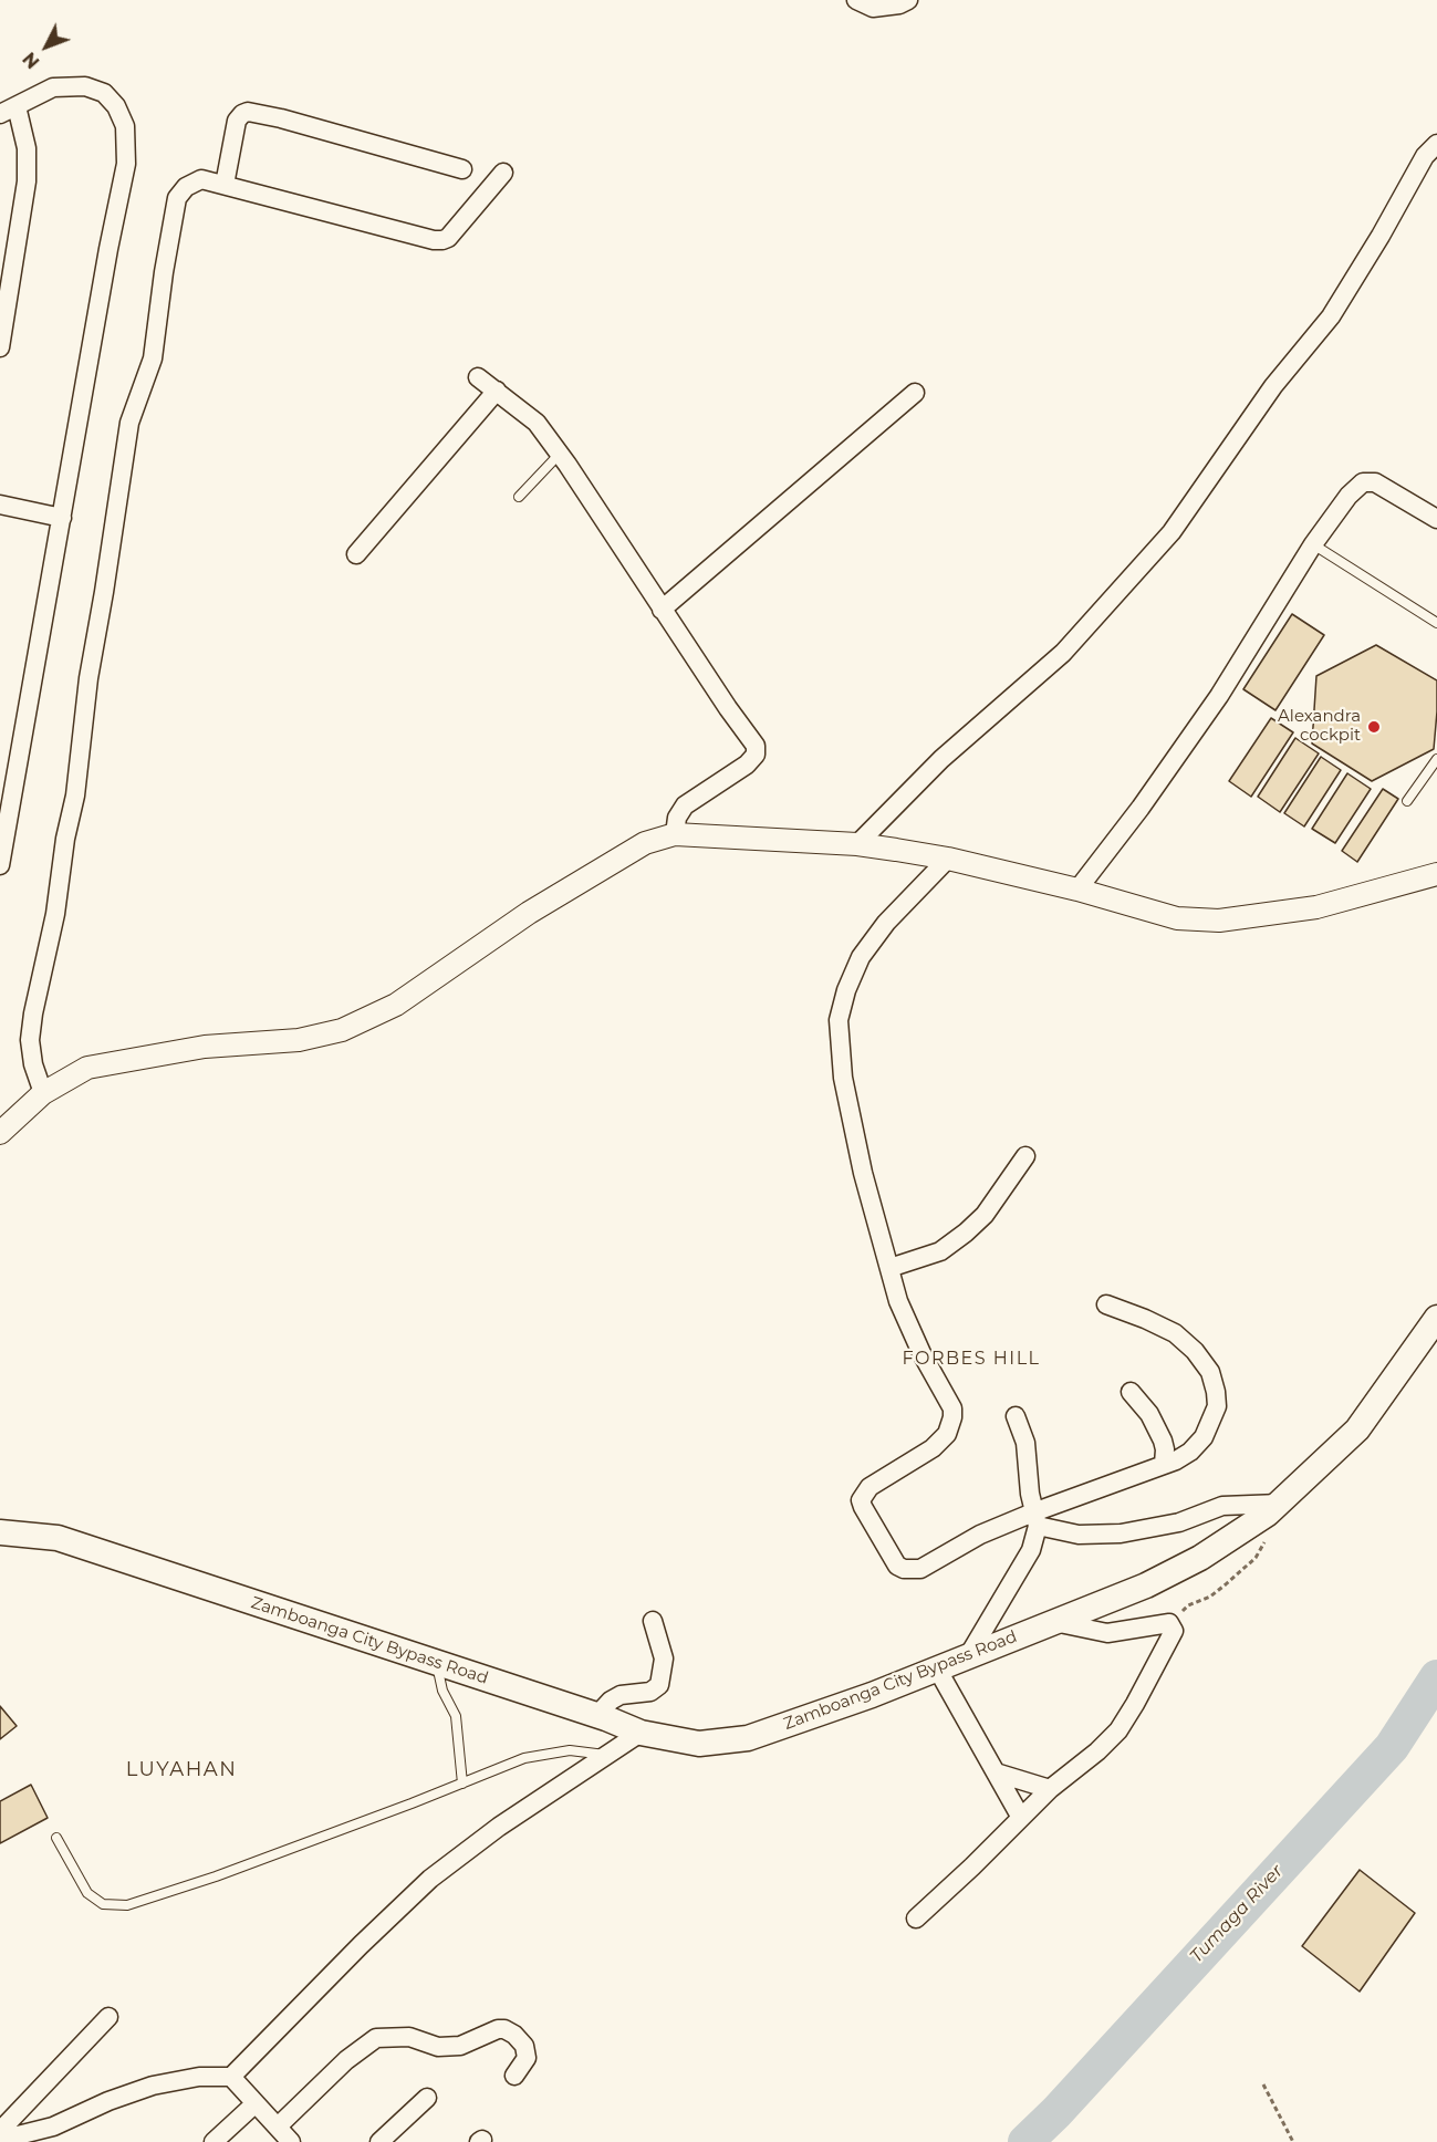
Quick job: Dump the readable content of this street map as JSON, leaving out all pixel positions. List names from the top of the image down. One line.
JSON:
{"streets":{"main road":["Zamboanga City Bypass Road"]},"districts":["FORBES HILL","LUYAHAN"],"water":["Tumaga River"],"places":["Alexandra cockpit"],"north":"bottom left"}
